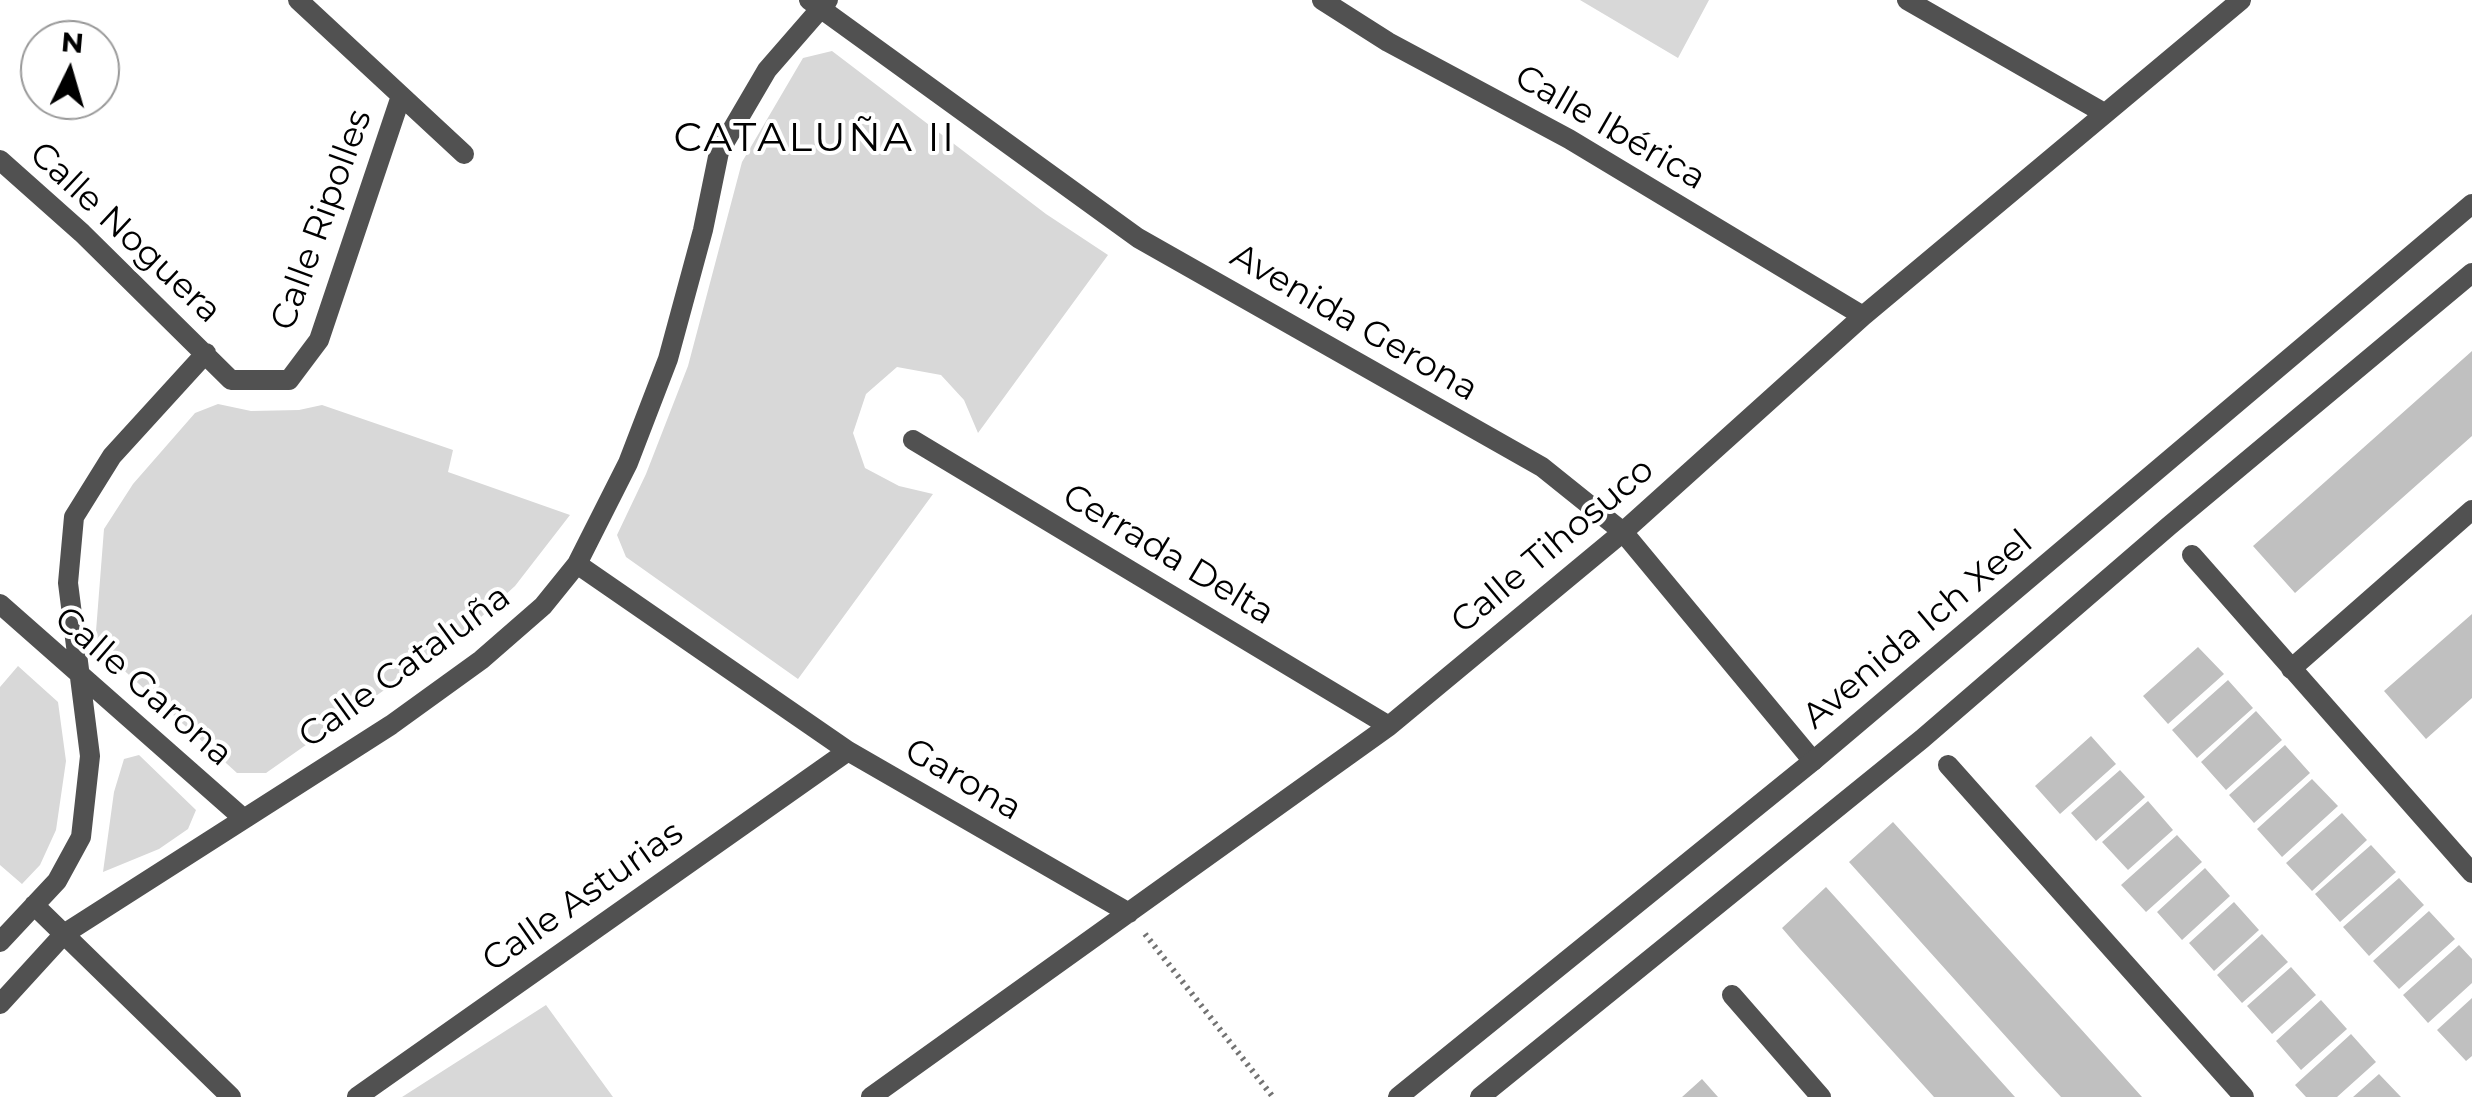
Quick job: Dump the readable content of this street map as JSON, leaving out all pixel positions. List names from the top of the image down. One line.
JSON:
{"streets":{"street":["Calle Ibérica","Calle Ripolles","Calle Noguera","Avenida Gerona","Calle Tihosuco","Cerrada Delta","Avenida Ich Xeel","Calle Cataluña","Calle Garona","Garona","Calle Asturias"]},"crossings":[["Calle Ibérica","Calle Tihosuco"],["Calle Ripolles","Calle Noguera"],["Avenida Gerona","Calle Tihosuco"],["Avenida Gerona","Avenida Ich Xeel"],["Avenida Gerona","Calle Cataluña"],["Calle Tihosuco","Cerrada Delta"],["Calle Tihosuco","Garona"],["Calle Cataluña","Calle Garona"],["Calle Cataluña","Garona"],["Garona","Calle Asturias"]],"districts":["CATALUÑA II"],"north":"top"}
